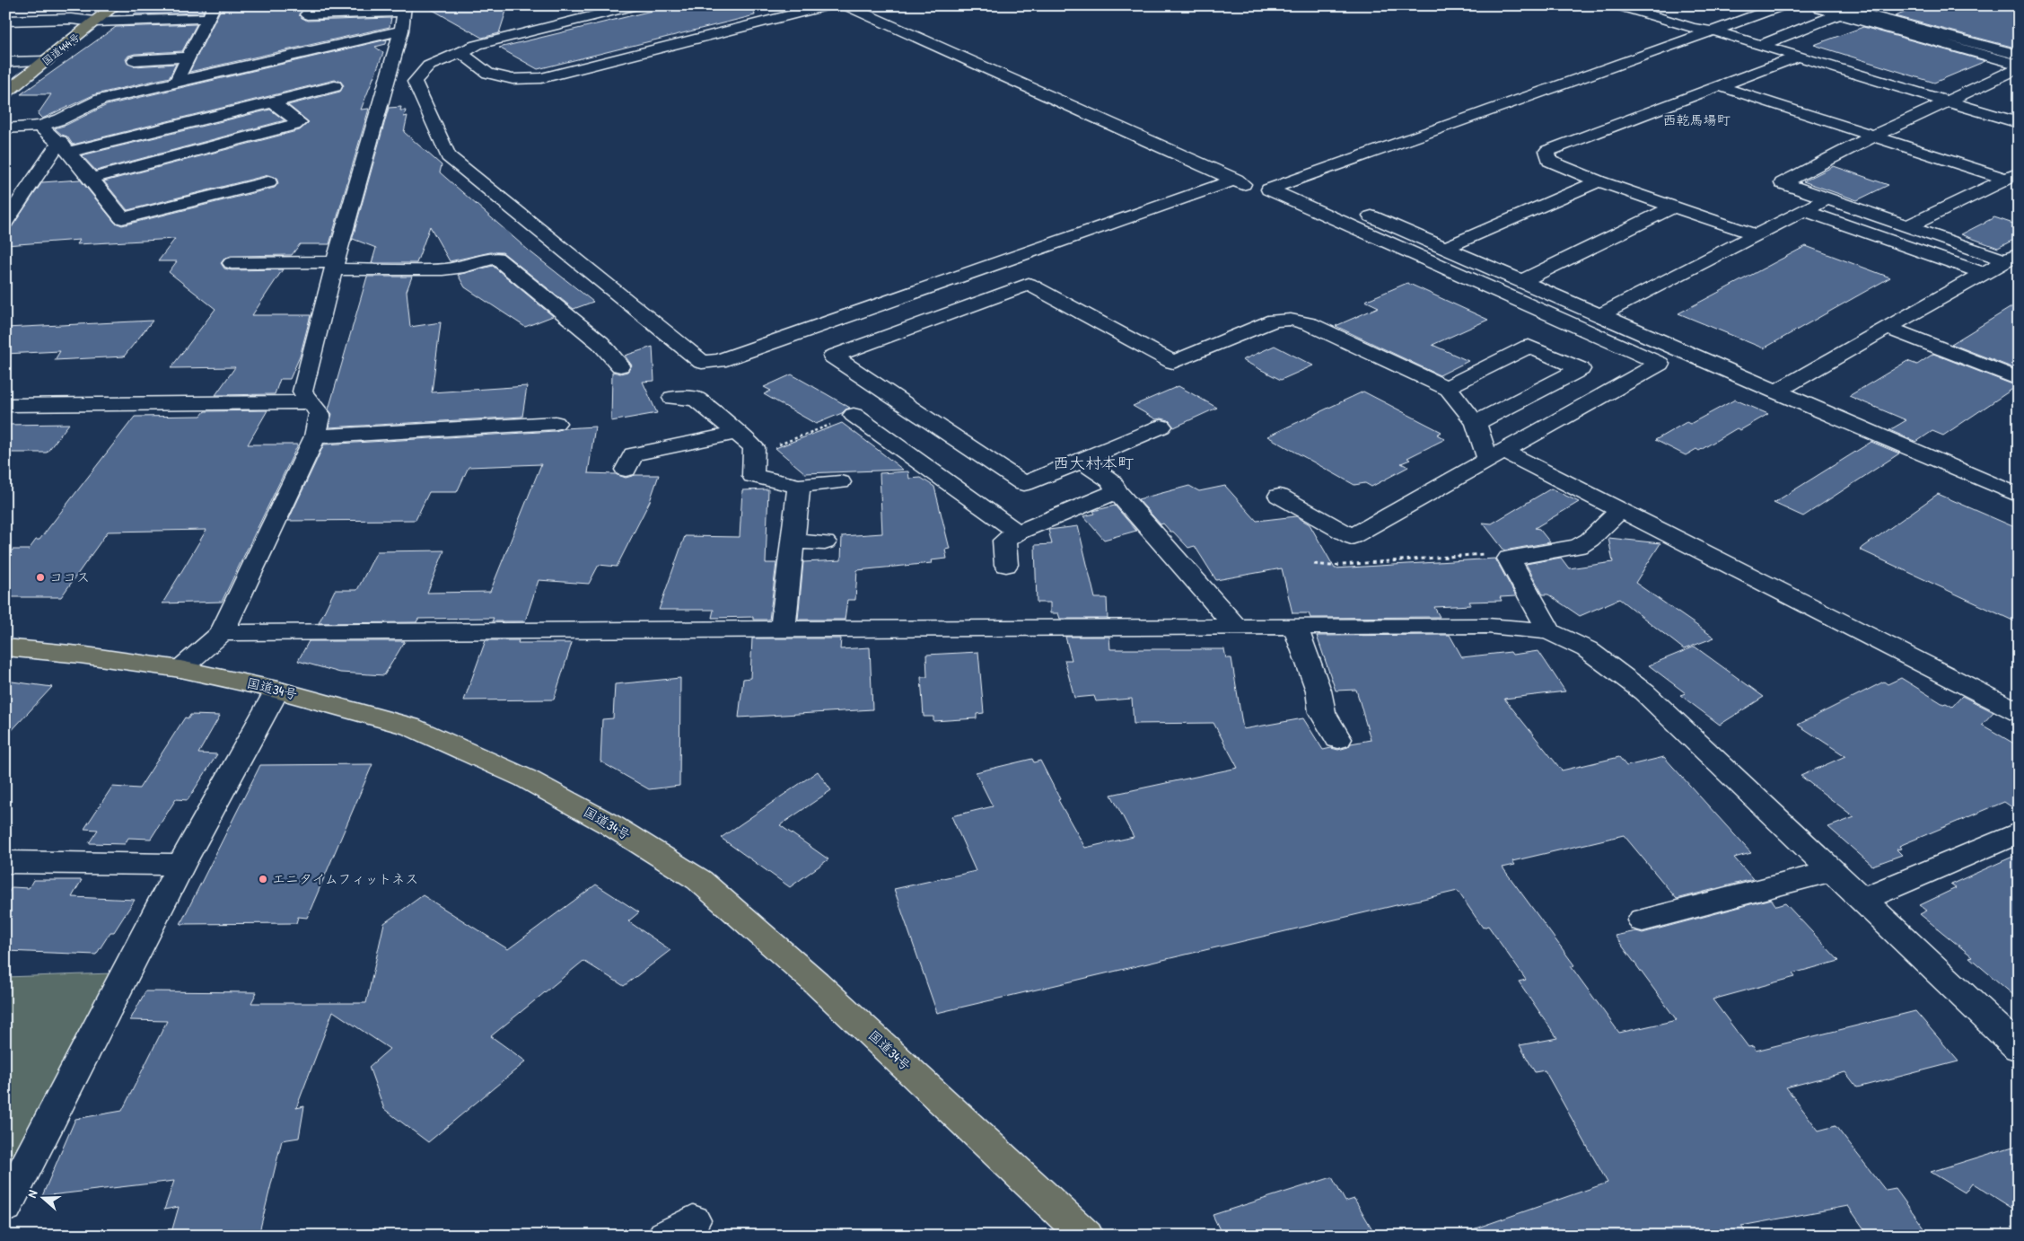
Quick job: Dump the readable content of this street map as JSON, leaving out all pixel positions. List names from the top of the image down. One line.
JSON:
{"streets":{"highway":["国道444号","国道34号"]},"districts":["西乾馬場町","西大村本町"],"places":["ココス","エニタイムフィットネス"],"north":"left"}
